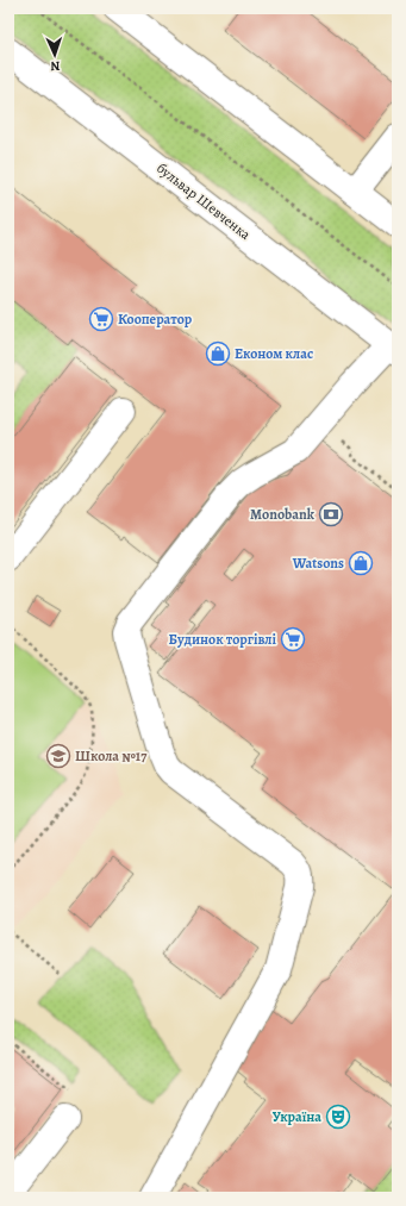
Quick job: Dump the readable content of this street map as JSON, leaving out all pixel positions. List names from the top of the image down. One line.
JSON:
{"streets":{"main road":["бульвар Шевченка"]},"places":{"supermarket":["Кооператор","Будинок торгівлі"],"shop":["Економ клас","Watsons"],"bank":["Monobank"],"school or university":["Школа №17"],"theatre":["Україна"]},"north":"bottom"}
